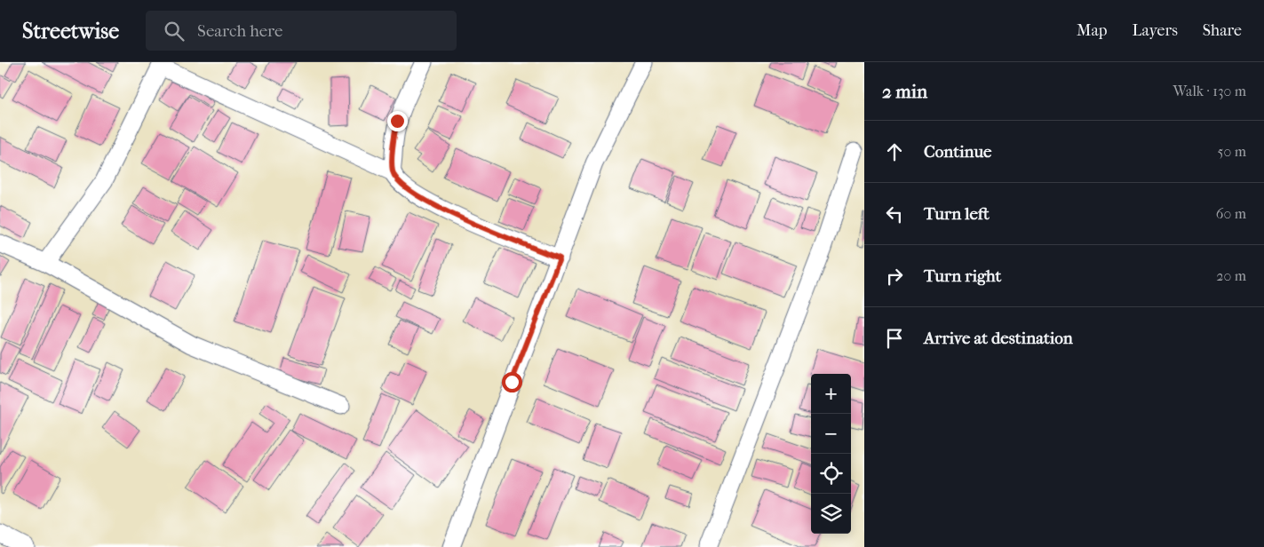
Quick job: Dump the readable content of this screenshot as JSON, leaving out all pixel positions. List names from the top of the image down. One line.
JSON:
{"page":{"header":"Streetwise","search":"Search here","nav":["Map","Layers","Share"],"heading":["2 min","Walk · 130 m"],"list":[["Continue","50 m"],["Turn left","60 m"],["Turn right","20 m"],"Arrive at destination"],"map_buttons":["+","−"]}}
